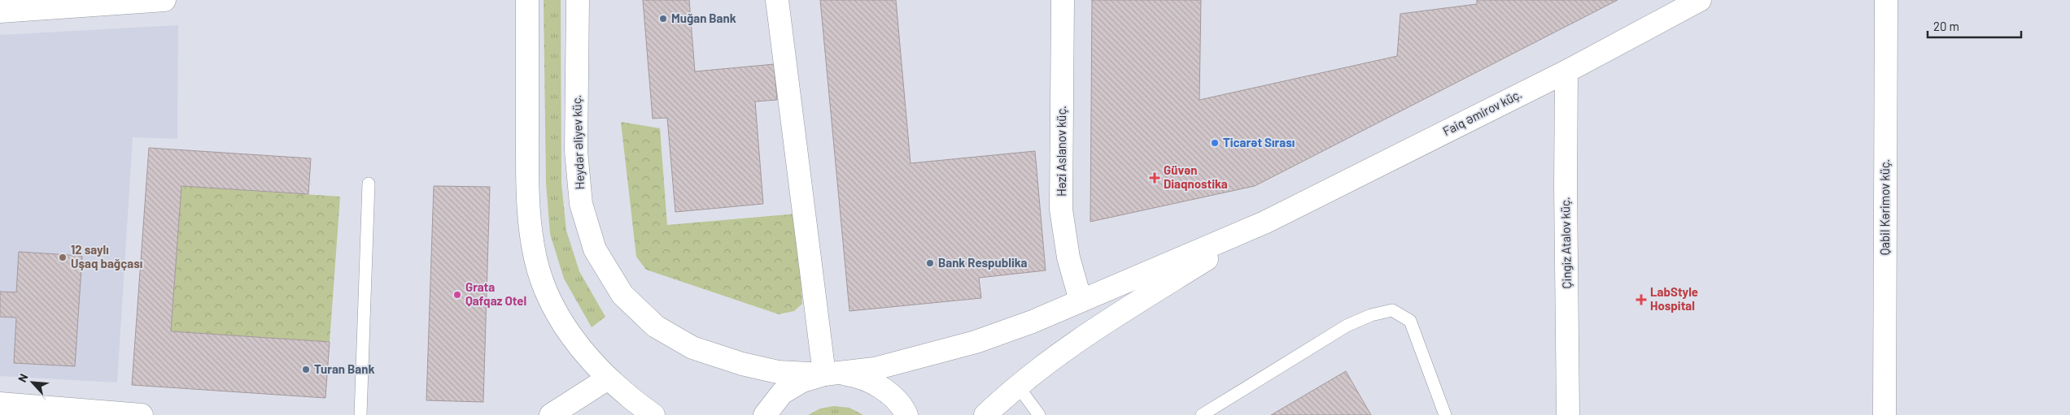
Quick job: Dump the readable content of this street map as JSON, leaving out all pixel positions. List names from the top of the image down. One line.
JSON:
{"streets":{"main road":["Faiq Əmirov küç.","Heydər Əliyev küç.","Həzi Aslanov küç.","Qabil Kərimov küç.","Çingiz Atalov küç."]},"crossings":[["Faiq Əmirov küç.","Çingiz Atalov küç."]],"places":{"other":["Muğan Bank","Ticarət Sırası","12 saylı Uşaq bağçası","Bank Respublika","Grata Qafqaz Otel","Turan Bank"],"health":["Güvən Diaqnostika","LabStyle Hospital"]},"scale_bar":"20 m","north":"top left"}
